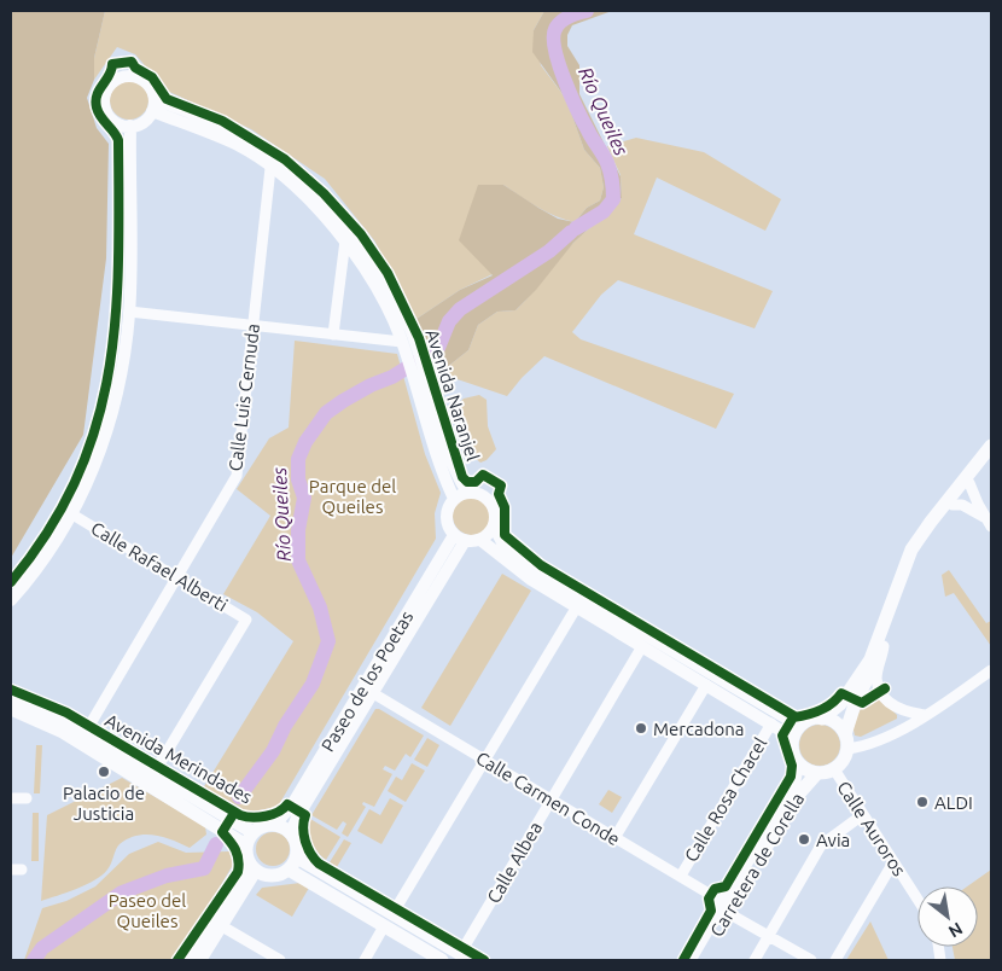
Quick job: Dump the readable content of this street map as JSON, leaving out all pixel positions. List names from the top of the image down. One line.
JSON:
{"streets":{"main road":["Avenida Merindades","Carretera de Corella"],"street":["Avenida Naranjel","Calle Luis Cernuda","Calle Rafael Alberti","Paseo de los Poetas","Calle Carmen Conde","Calle Rosa Chacel","Calle Auroros","Calle Albea"]},"crossings":[["Avenida Naranjel","Calle Luis Cernuda"],["Avenida Naranjel","Paseo de los Poetas"],["Calle Luis Cernuda","Calle Rafael Alberti"],["Calle Luis Cernuda","Avenida Merindades"],["Paseo de los Poetas","Avenida Merindades"],["Paseo de los Poetas","Calle Carmen Conde"],["Calle Carmen Conde","Calle Rosa Chacel"],["Calle Carmen Conde","Calle Albea"],["Calle Carmen Conde","Carretera de Corella"],["Calle Auroros","Carretera de Corella"]],"water":["Río Queiles"],"parks":["Parque del Queiles","Paseo del Queiles"],"places":["Mercadona","Palacio de Justicia","ALDI","Avia"],"north":"bottom right"}
